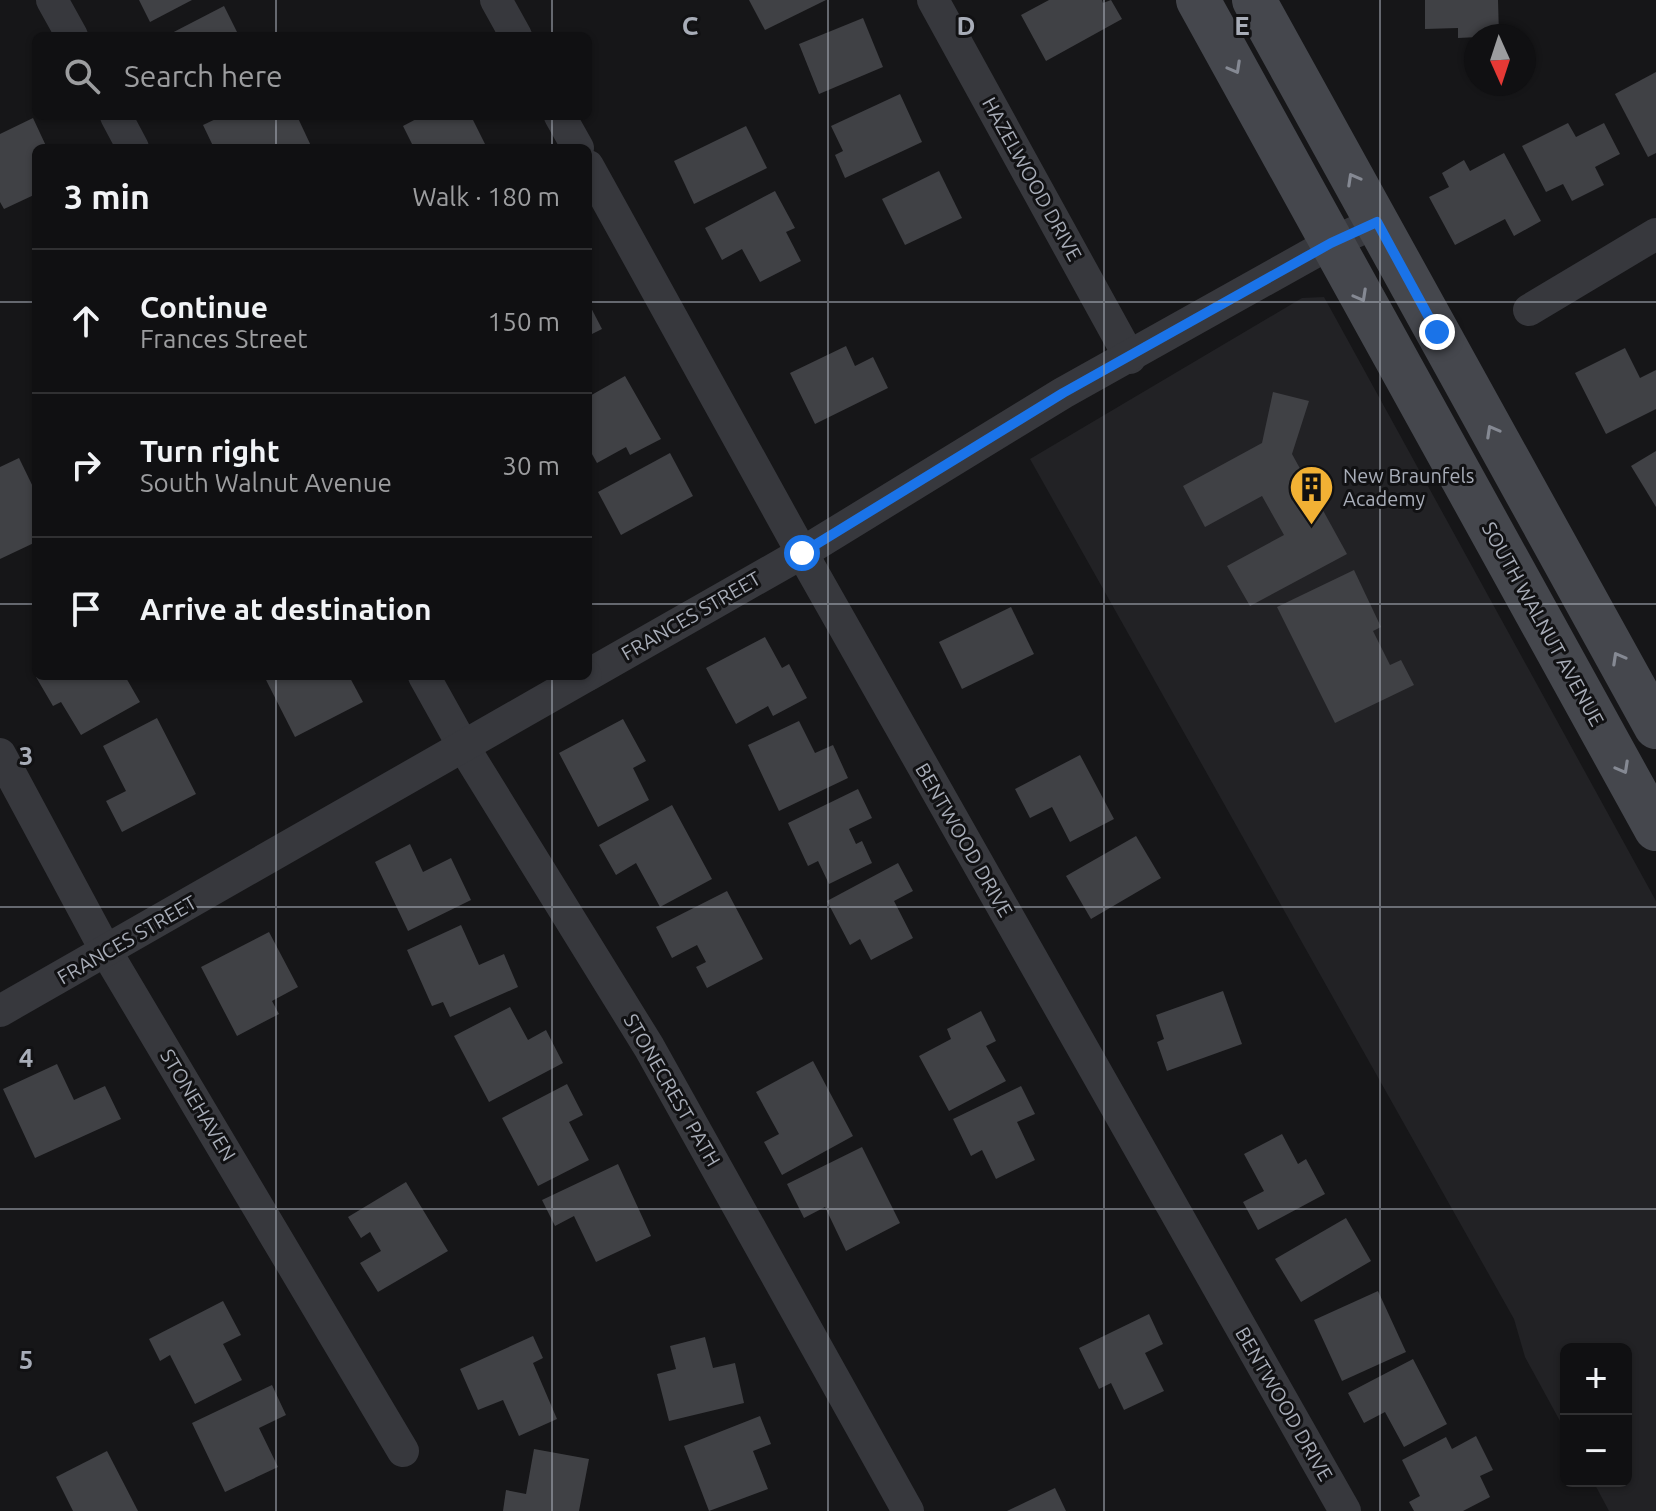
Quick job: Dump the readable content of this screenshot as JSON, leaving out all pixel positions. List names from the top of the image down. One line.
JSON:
{"streets":{"street":["HAZELWOOD DRIVE","FRANCES STREET","SOUTH WALNUT AVENUE","BENTWOOD DRIVE","STONECREST PATH","STONEHAVEN"]},"crossings":[["HAZELWOOD DRIVE","FRANCES STREET"],["FRANCES STREET","SOUTH WALNUT AVENUE"],["FRANCES STREET","BENTWOOD DRIVE"],["FRANCES STREET","STONECREST PATH"],["FRANCES STREET","STONEHAVEN"]],"places":{"building":["New Braunfels Academy"]},"north":"bottom","page":{"search":"Search here","heading":["3 min","Walk · 180 m"],"list":[["Continue","Frances Street","150 m"],["Turn right","South Walnut Avenue","30 m"],"Arrive at destination"],"map_buttons":["+","−"]},"grid":{"columns":["C","D","E"],"rows":["3","4","5"]}}
